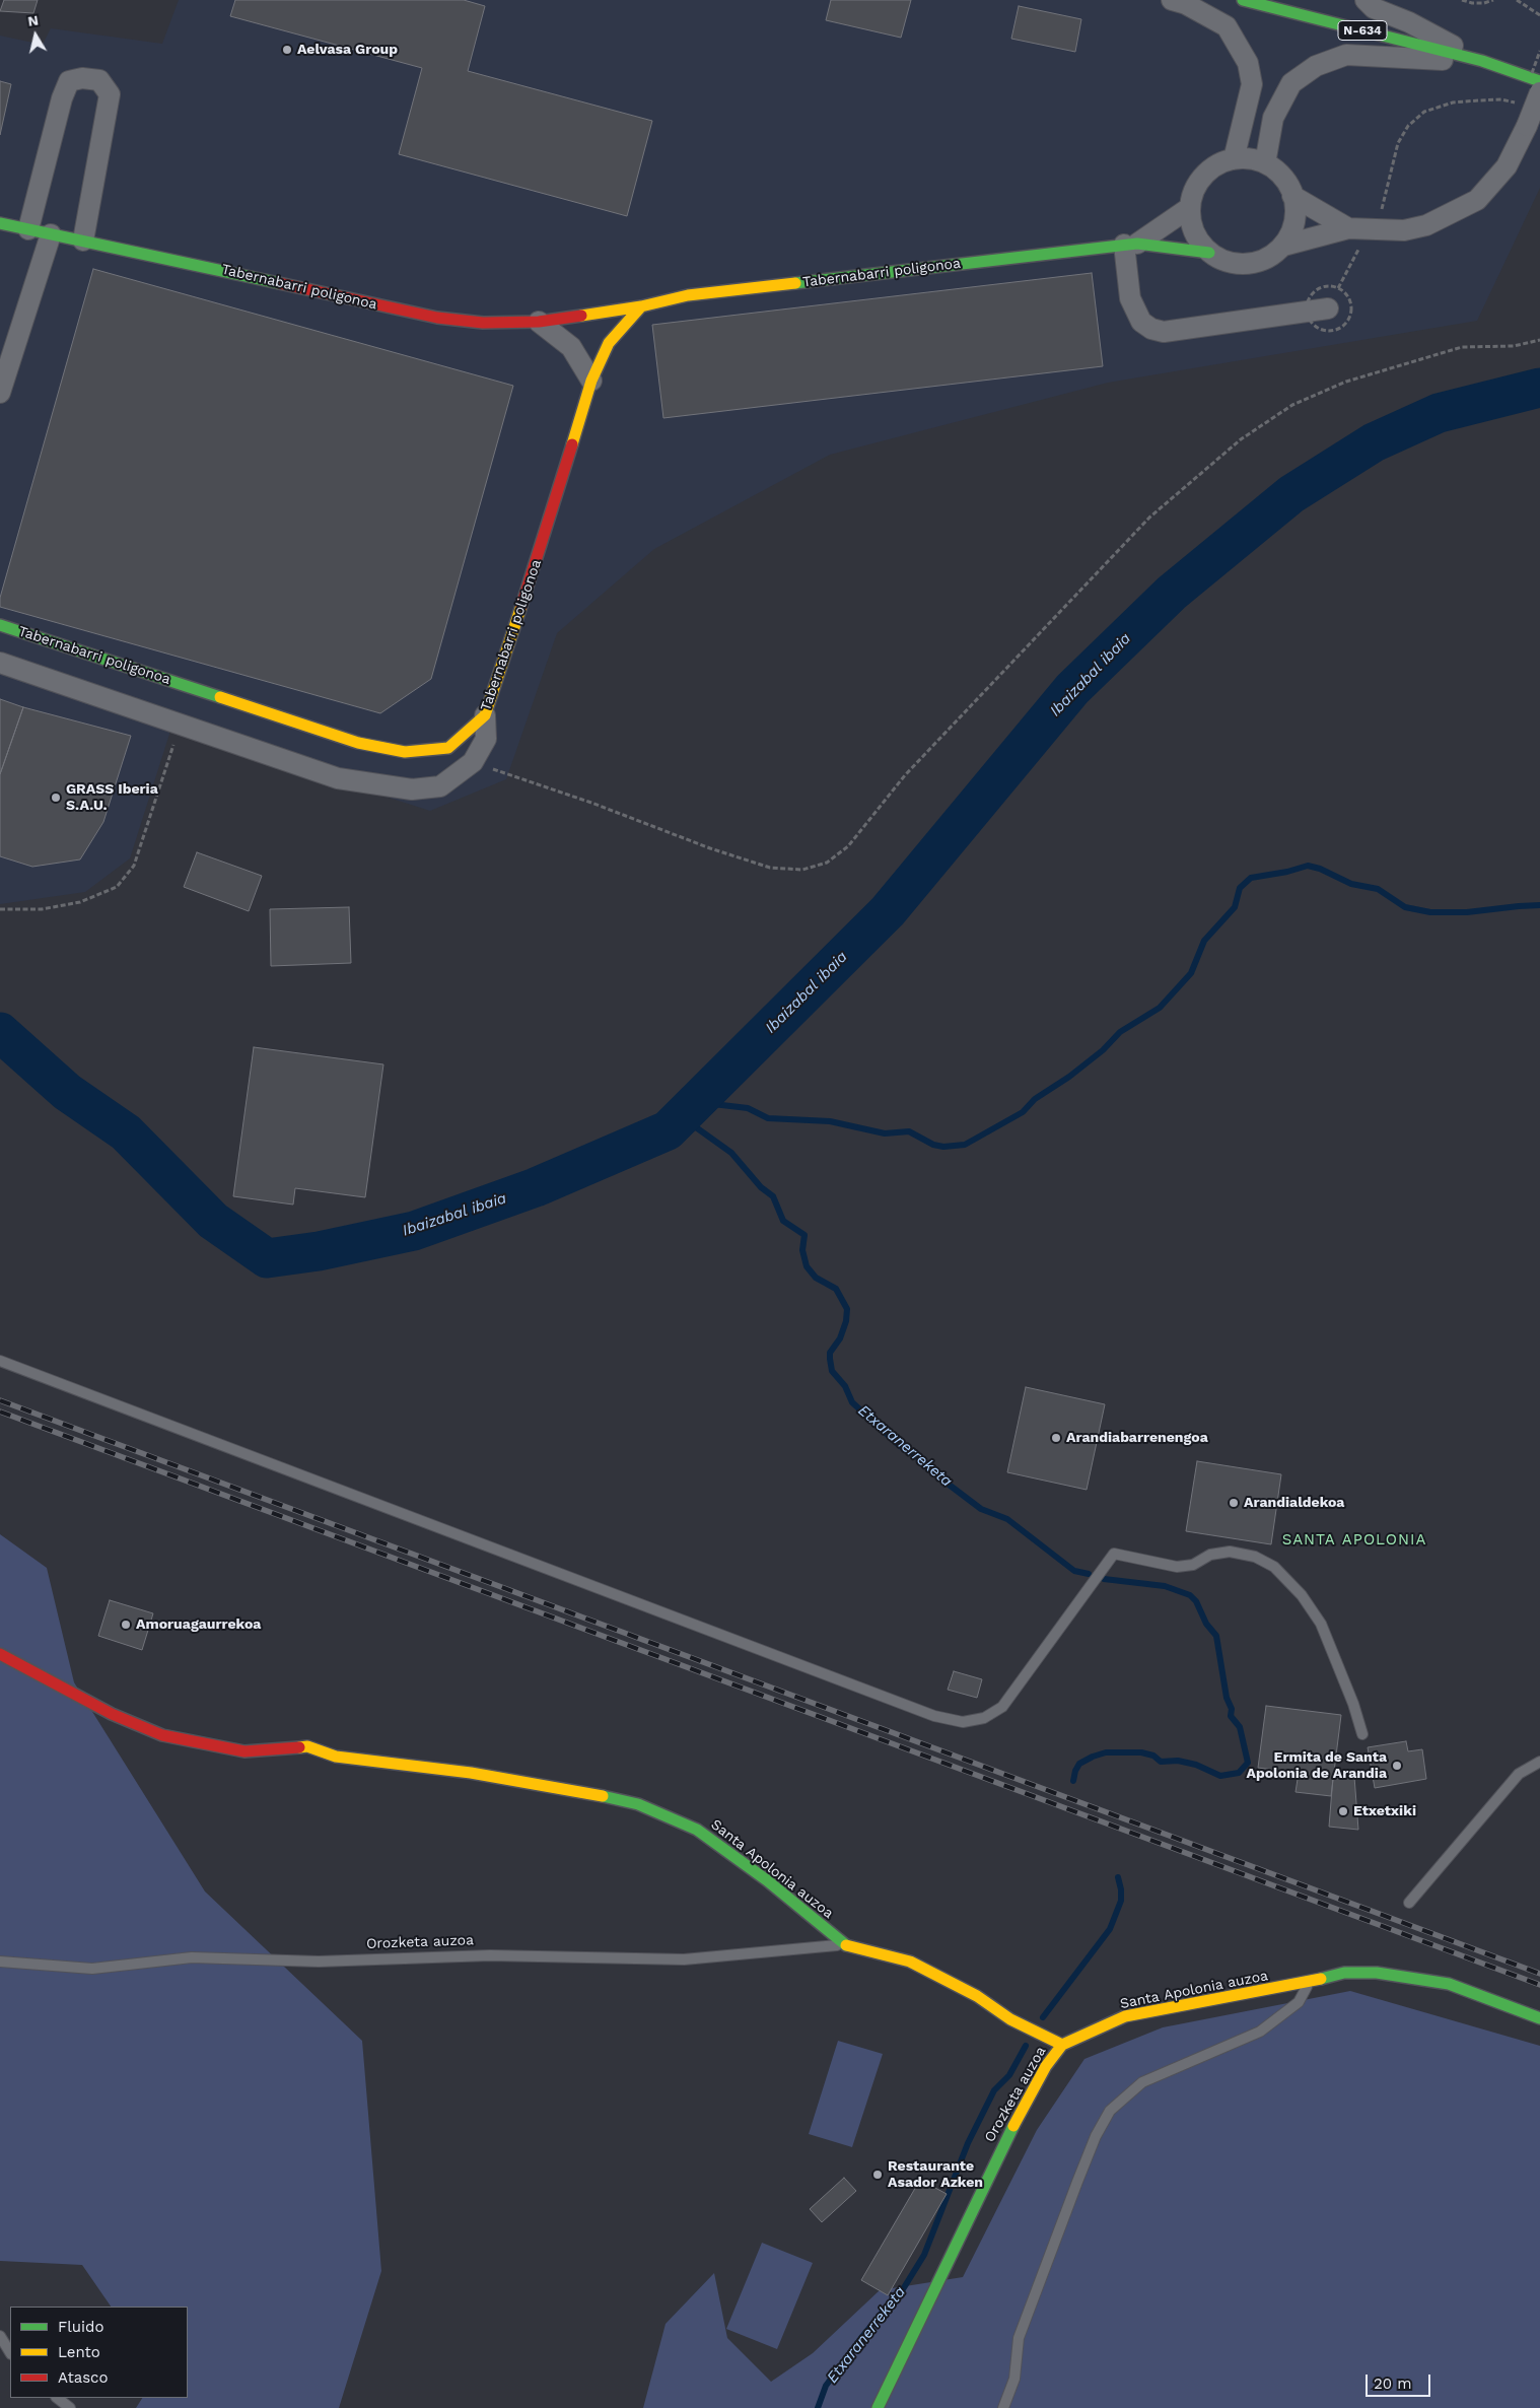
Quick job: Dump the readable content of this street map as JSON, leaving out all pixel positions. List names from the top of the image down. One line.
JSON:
{"streets":{"main road":["N-634","Tabernabarri poligonoa","Santa Apolonia auzoa","Orozketa auzoa"]},"crossings":[["Santa Apolonia auzoa","Orozketa auzoa"]],"districts":["SANTA APOLONIA"],"water":["Ibaizabal ibaia","Etxaranerreketa"],"places":["Aelvasa Group","GRASS Iberia S.A.U.","Arandiabarrenengoa","Arandialdekoa","Amoruagaurrekoa","Ermita de Santa Apolonia de Arandia","Etxetxiki","Restaurante Asador Azken"],"legend":["Fluido","Lento","Atasco"],"scale_bar":"20 m","north":"top"}
